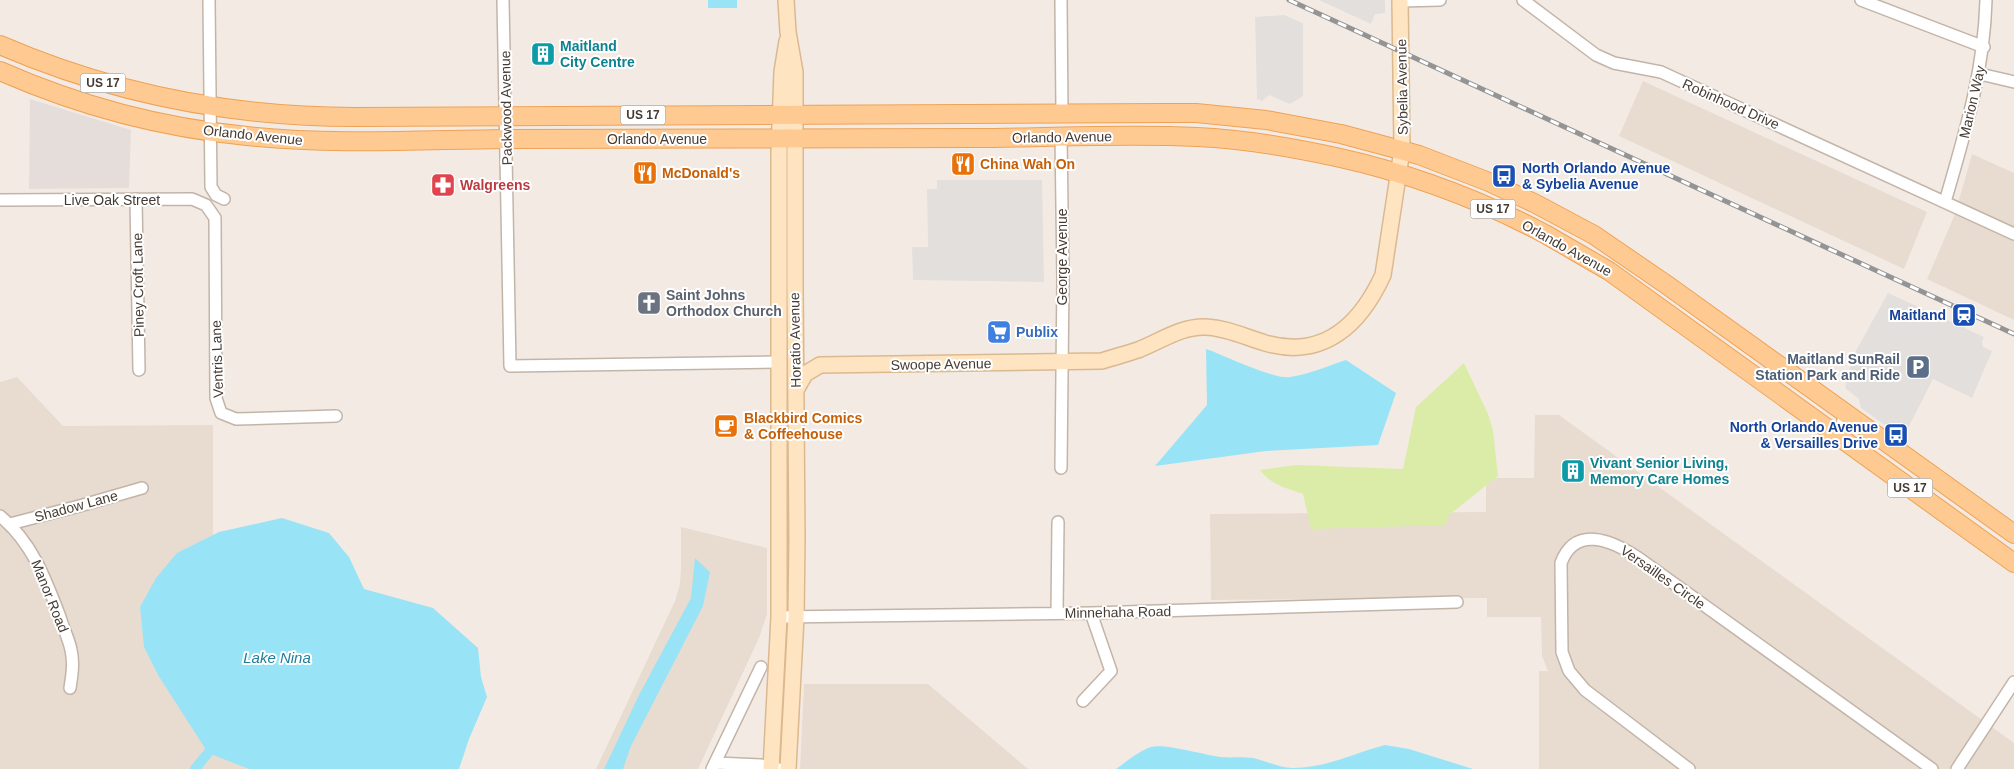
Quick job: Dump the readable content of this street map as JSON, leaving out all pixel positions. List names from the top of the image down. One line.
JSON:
{"streets":{"main road":["US 17","Sybelia Avenue","Orlando Avenue","Horatio Avenue","Swoope Avenue"],"street":["Marion Way","Robinhood Drive","Packwood Avenue","Live Oak Street","George Avenue","Piney Croft Lane","Ventris Lane","Shadow Lane","Versailles Circle","Manor Road","Minnehaha Road"]},"crossings":[["Sybelia Avenue","Orlando Avenue"],["Sybelia Avenue","George Avenue"],["Sybelia Avenue","Swoope Avenue"],["Marion Way","Robinhood Drive"],["Packwood Avenue","Orlando Avenue"],["Packwood Avenue","Horatio Avenue"],["Orlando Avenue","George Avenue"],["Orlando Avenue","Horatio Avenue"],["Live Oak Street","Piney Croft Lane"],["Live Oak Street","Ventris Lane"],["George Avenue","Swoope Avenue"],["Horatio Avenue","Minnehaha Road"],["Shadow Lane","Manor Road"]],"water":["Lake Nina"],"places":{"building":["Maitland City Centre","Vivant Senior Living, Memory Care Homes"],"restaurant":["China Wah On","McDonald's"],"bus stop":["North Orlando Avenue & Sybelia Avenue","North Orlando Avenue & Versailles Drive"],"pharmacy":["Walgreens"],"church":["Saint Johns Orthodox Church"],"station":["Maitland"],"supermarket":["Publix"],"parking":["Maitland SunRail Station Park and Ride"],"cafe":["Blackbird Comics & Coffeehouse"]}}
